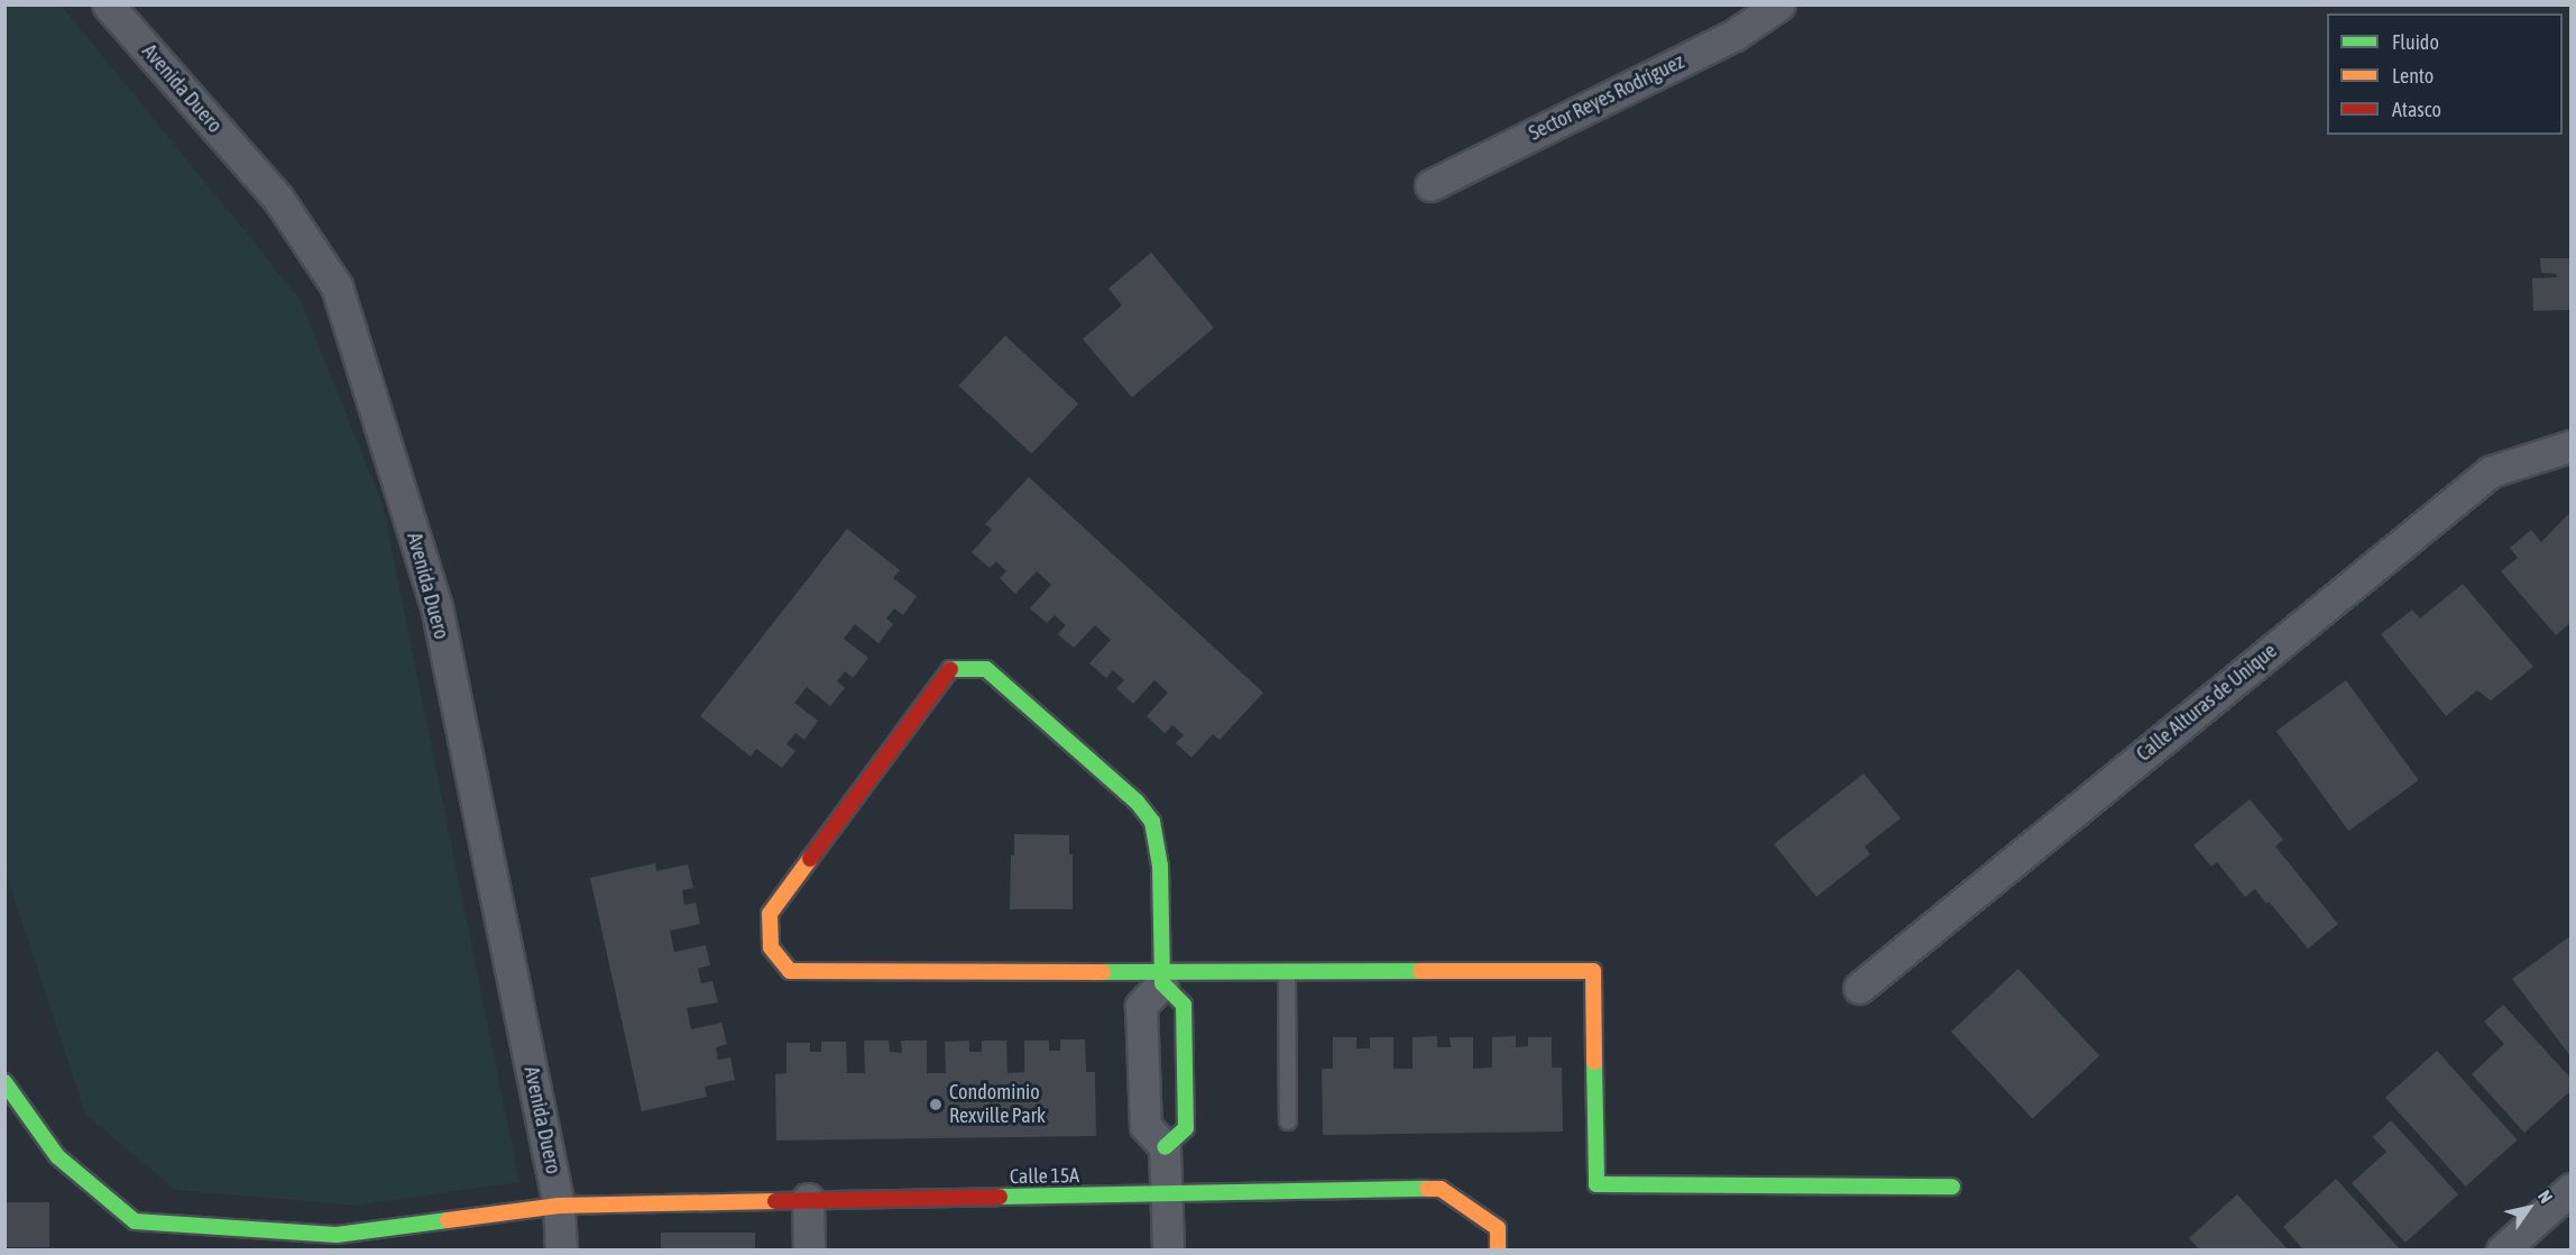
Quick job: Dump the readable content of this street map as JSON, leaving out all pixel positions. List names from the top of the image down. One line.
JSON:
{"streets":{"street":["Avenida Duero","Sector Reyes Rodríguez","Calle Alturas de Unique","Calle 15A"]},"crossings":[["Avenida Duero","Calle 15A"]],"places":["Condominio Rexville Park"],"legend":["Fluido","Lento","Atasco"],"north":"top right"}
